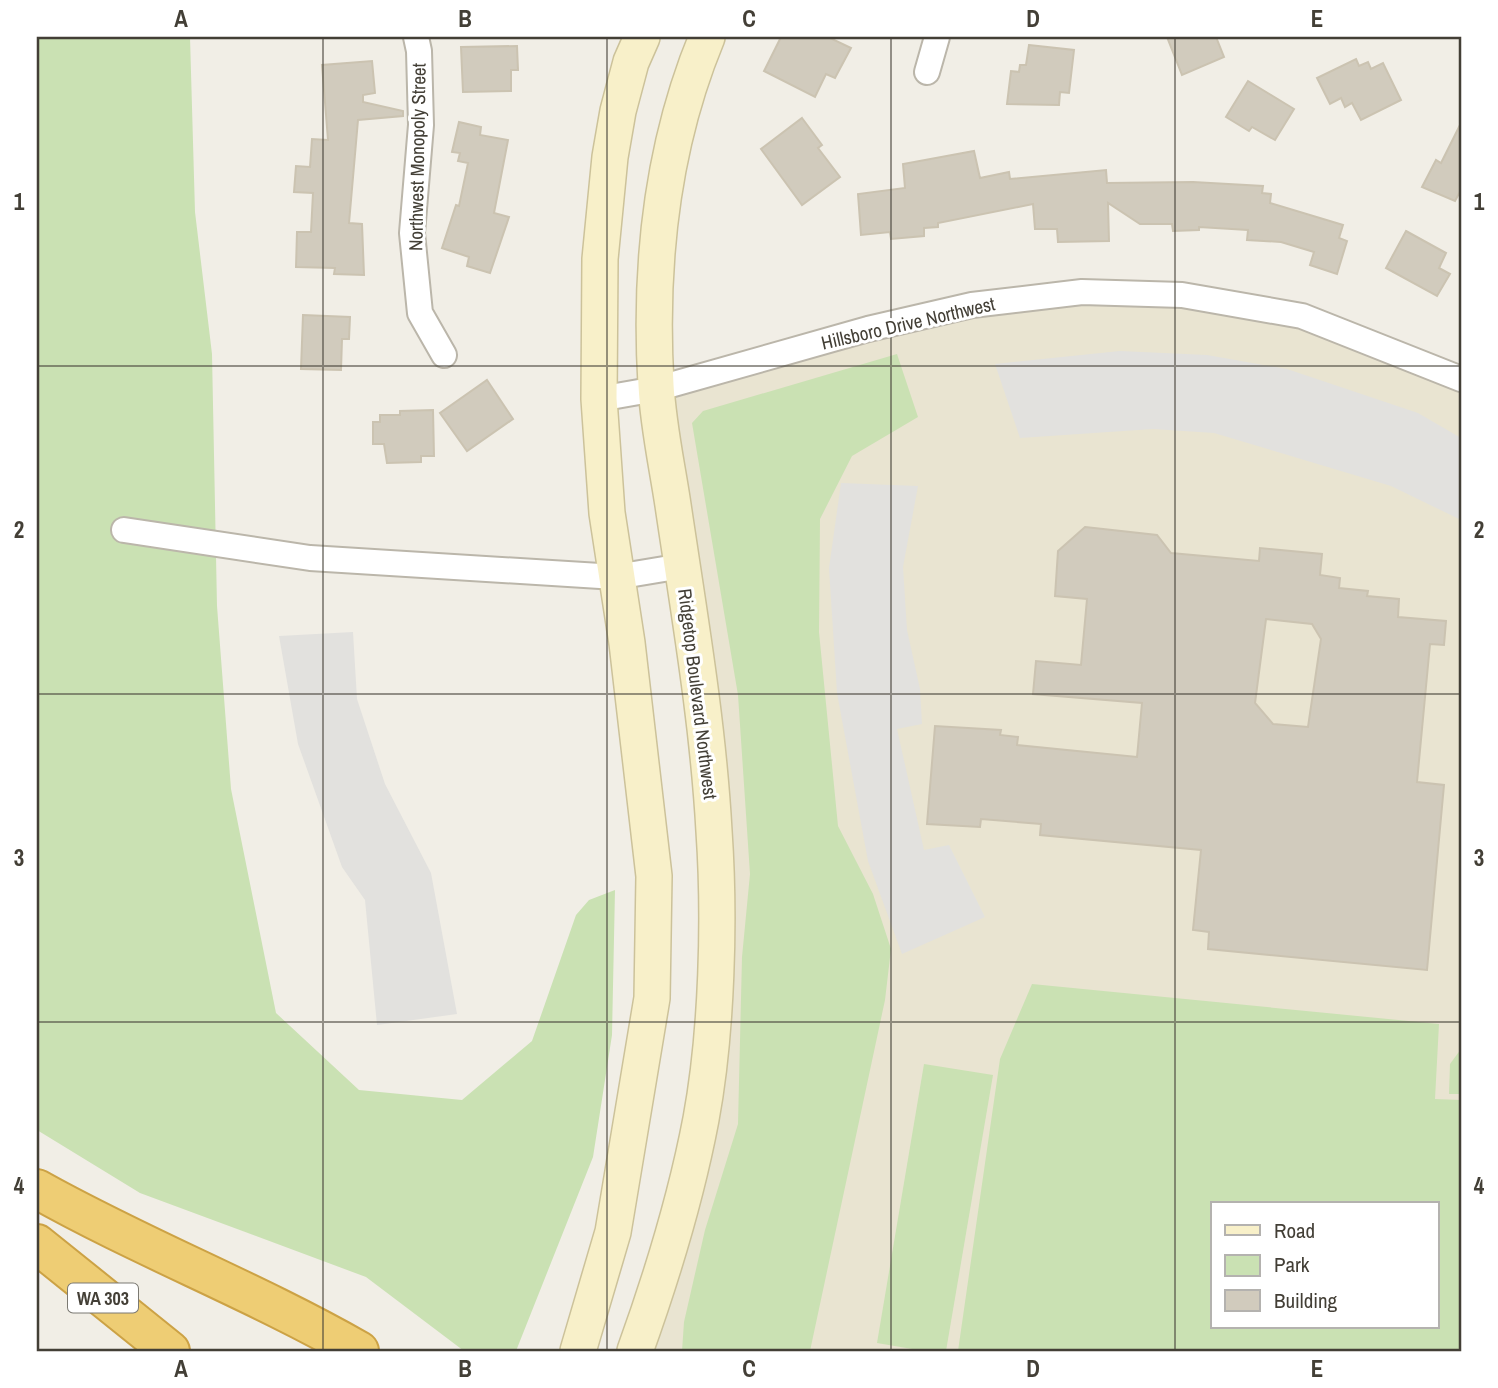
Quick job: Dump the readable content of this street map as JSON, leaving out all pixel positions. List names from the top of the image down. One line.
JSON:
{"streets":{"highway":["WA 303"],"main road":["Ridgetop Boulevard Northwest"],"street":["Northwest Monopoly Street","Hillsboro Drive Northwest"]},"crossings":[["Hillsboro Drive Northwest","Ridgetop Boulevard Northwest"]],"legend":["Road","Park","Building"],"grid":{"columns":["A","B","C","D","E"],"rows":["1","2","3","4"]}}
